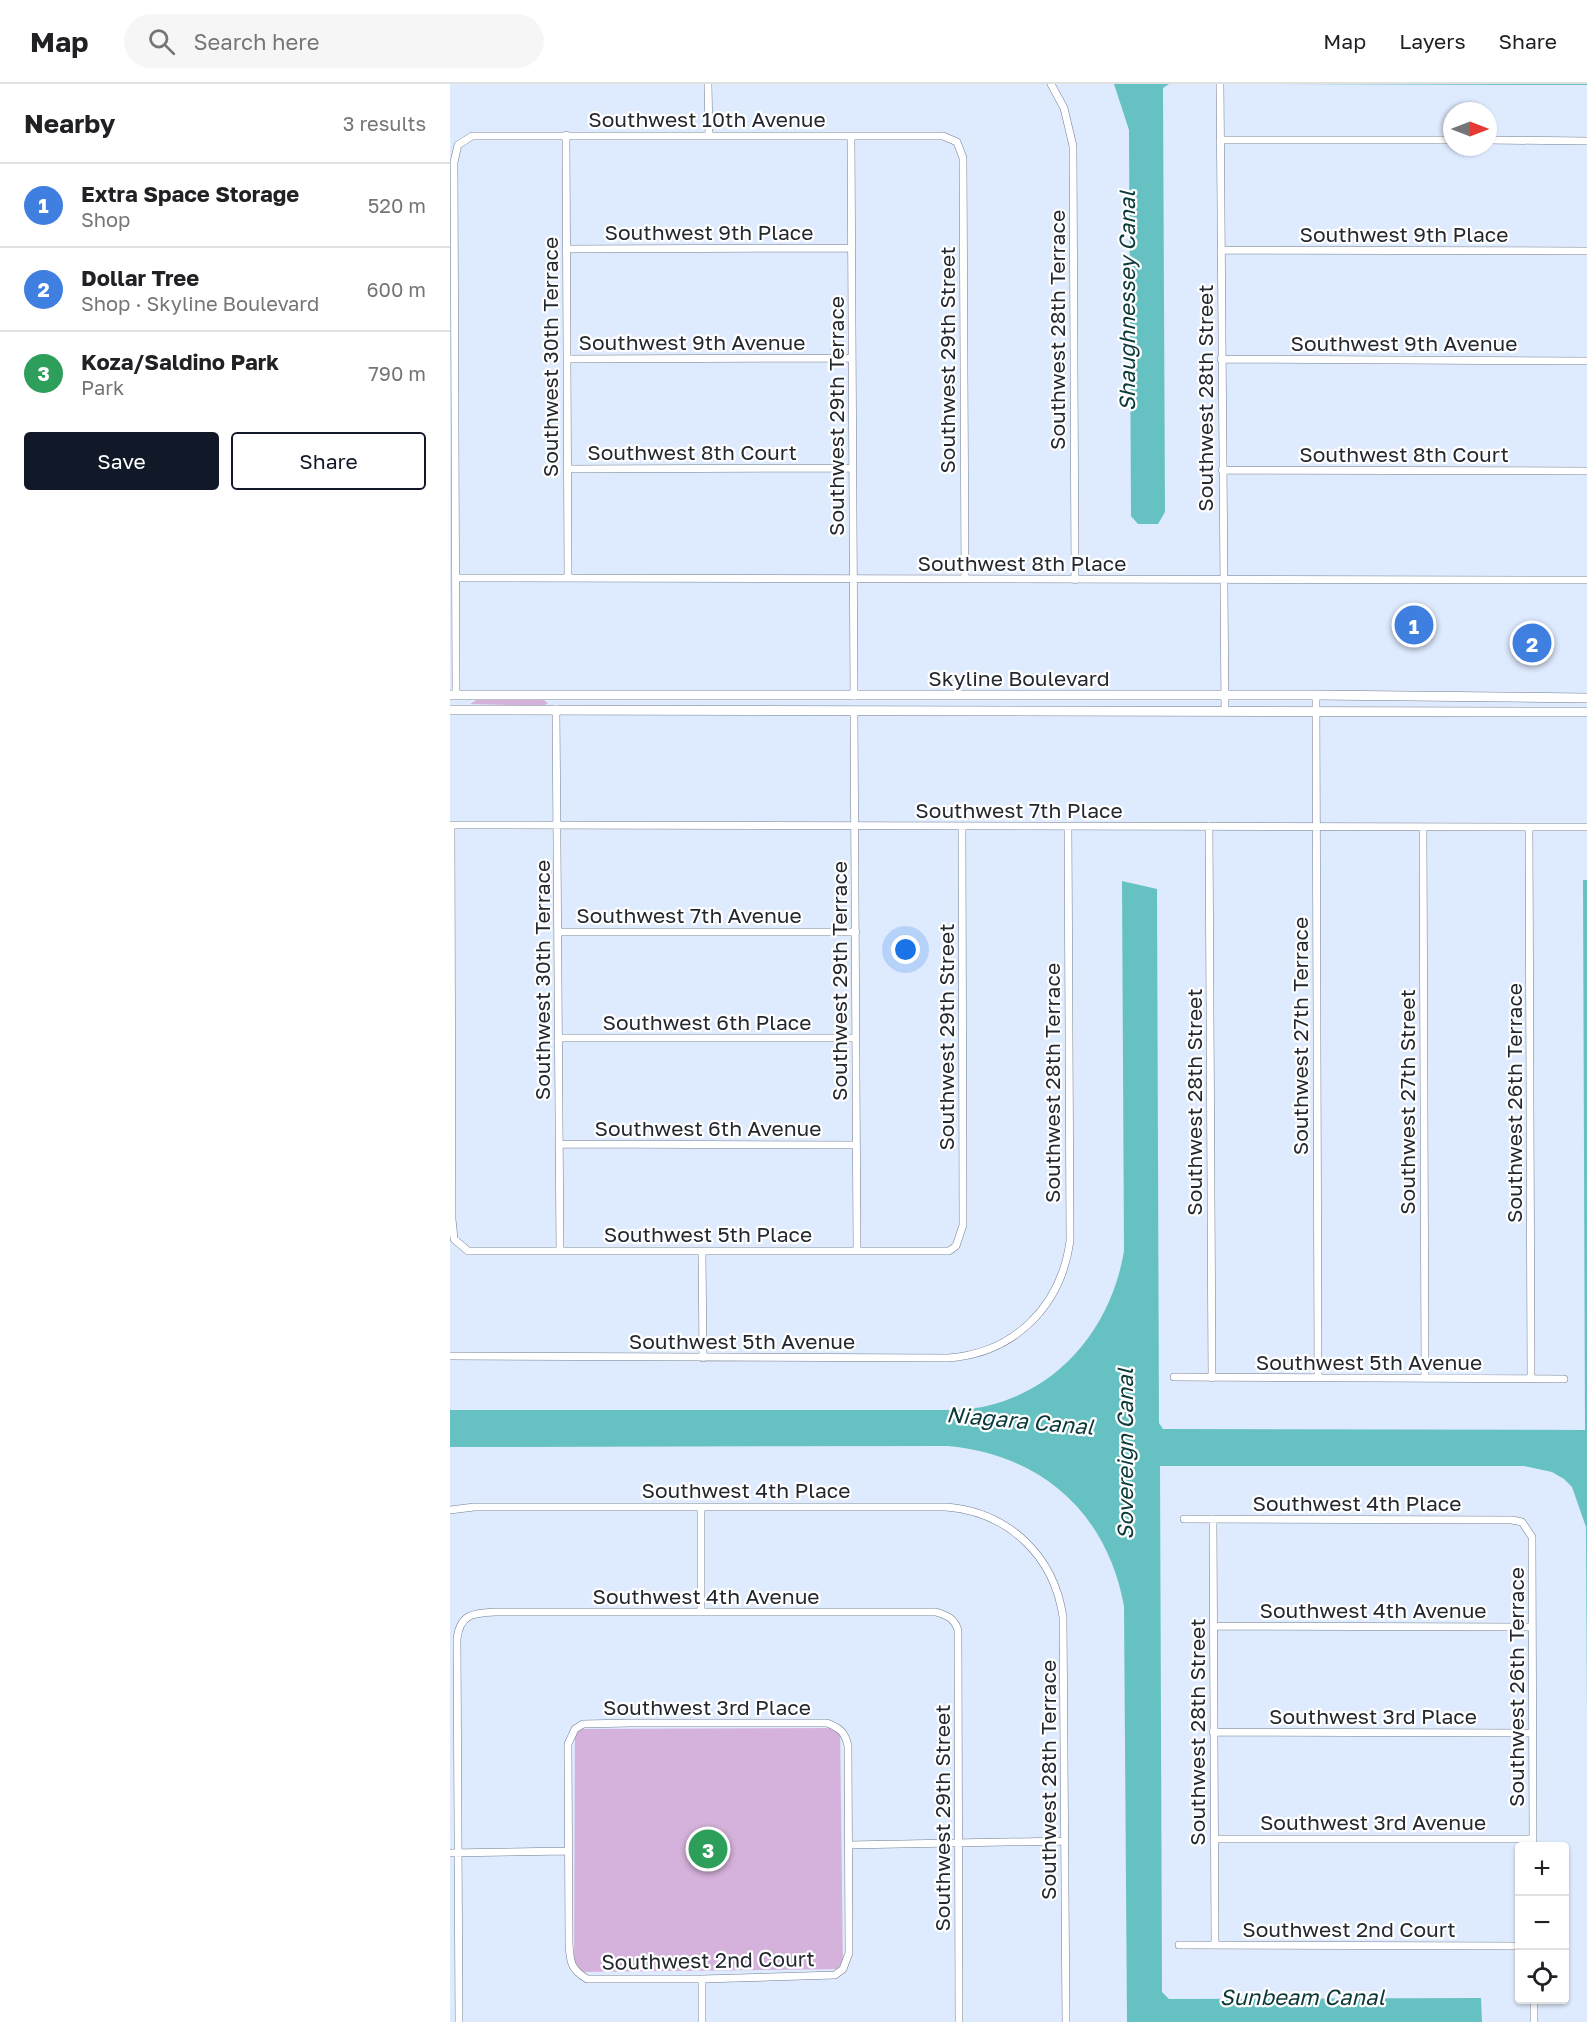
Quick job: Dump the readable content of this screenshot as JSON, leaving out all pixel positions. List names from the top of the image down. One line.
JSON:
{"streets":{"street":["Southwest 10th Avenue","Southwest 9th Place","Southwest 28th Terrace","Southwest 9th Avenue","Southwest 30th Terrace","Southwest 29th Street","Southwest 28th Street","Southwest 29th Terrace","Southwest 8th Court","Southwest 8th Place","Skyline Boulevard","Southwest 7th Place","Southwest 7th Avenue","Southwest 6th Place","Southwest 27th Terrace","Southwest 27th Street","Southwest 26th Terrace","Southwest 6th Avenue","Southwest 5th Place","Southwest 5th Avenue","Southwest 4th Place","Southwest 4th Avenue","Southwest 3rd Place","Southwest 3rd Avenue","Southwest 2nd Court"]},"crossings":[["Southwest 10th Avenue","Southwest 30th Terrace"],["Southwest 10th Avenue","Southwest 29th Street"],["Southwest 10th Avenue","Southwest 29th Terrace"],["Southwest 10th Avenue","Southwest 8th Place"],["Southwest 9th Place","Southwest 30th Terrace"],["Southwest 9th Place","Southwest 28th Street"],["Southwest 9th Place","Southwest 29th Terrace"],["Southwest 28th Terrace","Southwest 8th Place"],["Southwest 28th Terrace","Southwest 7th Place"],["Southwest 28th Terrace","Southwest 5th Avenue"],["Southwest 28th Terrace","Southwest 4th Place"],["Southwest 9th Avenue","Southwest 30th Terrace"],["Southwest 9th Avenue","Southwest 28th Street"],["Southwest 9th Avenue","Southwest 29th Terrace"],["Southwest 30th Terrace","Southwest 8th Court"],["Southwest 30th Terrace","Southwest 8th Place"],["Southwest 30th Terrace","Skyline Boulevard"],["Southwest 30th Terrace","Southwest 7th Place"],["Southwest 30th Terrace","Southwest 7th Avenue"],["Southwest 30th Terrace","Southwest 6th Place"],["Southwest 30th Terrace","Southwest 6th Avenue"],["Southwest 30th Terrace","Southwest 5th Place"],["Southwest 29th Street","Southwest 8th Place"],["Southwest 29th Street","Southwest 7th Place"],["Southwest 29th Street","Southwest 5th Place"],["Southwest 29th Street","Southwest 4th Avenue"],["Southwest 28th Street","Southwest 8th Court"],["Southwest 28th Street","Southwest 8th Place"],["Southwest 28th Street","Skyline Boulevard"],["Southwest 28th Street","Southwest 7th Place"],["Southwest 28th Street","Southwest 5th Avenue"],["Southwest 28th Street","Southwest 4th Place"],["Southwest 28th Street","Southwest 4th Avenue"],["Southwest 28th Street","Southwest 3rd Place"],["Southwest 28th Street","Southwest 3rd Avenue"],["Southwest 28th Street","Southwest 2nd Court"],["Southwest 29th Terrace","Southwest 8th Court"],["Southwest 29th Terrace","Southwest 8th Place"],["Southwest 29th Terrace","Skyline Boulevard"],["Southwest 29th Terrace","Southwest 7th Place"],["Southwest 29th Terrace","Southwest 7th Avenue"],["Southwest 29th Terrace","Southwest 6th Place"],["Southwest 29th Terrace","Southwest 6th Avenue"],["Southwest 29th Terrace","Southwest 5th Place"],["Skyline Boulevard","Southwest 27th Terrace"],["Southwest 7th Place","Southwest 27th Terrace"],["Southwest 7th Place","Southwest 27th Street"],["Southwest 7th Place","Southwest 26th Terrace"],["Southwest 7th Place","Southwest 5th Place"],["Southwest 27th Terrace","Southwest 5th Avenue"],["Southwest 27th Street","Southwest 5th Avenue"],["Southwest 26th Terrace","Southwest 5th Avenue"],["Southwest 26th Terrace","Southwest 4th Place"],["Southwest 26th Terrace","Southwest 4th Avenue"],["Southwest 26th Terrace","Southwest 3rd Place"],["Southwest 3rd Place","Southwest 2nd Court"]],"water":["Shaughnessey Canal","Niagara Canal","Sovereign Canal","Sunbeam Canal"],"north":"right","page":{"header":"Map","search":"Search here","nav":["Map","Layers","Share"],"heading":["Nearby","3 results"],"list":[{"mark":"1","name":"Extra Space Storage","note":"Shop","value":"520 m"},{"mark":"2","name":"Dollar Tree","note":"Shop · Skyline Boulevard","value":"600 m"},{"mark":"3","name":"Koza/Saldino Park","note":"Park","value":"790 m"}],"buttons":["Save","Share"],"pins":["1","2","3"],"map_buttons":["+","−"]}}
